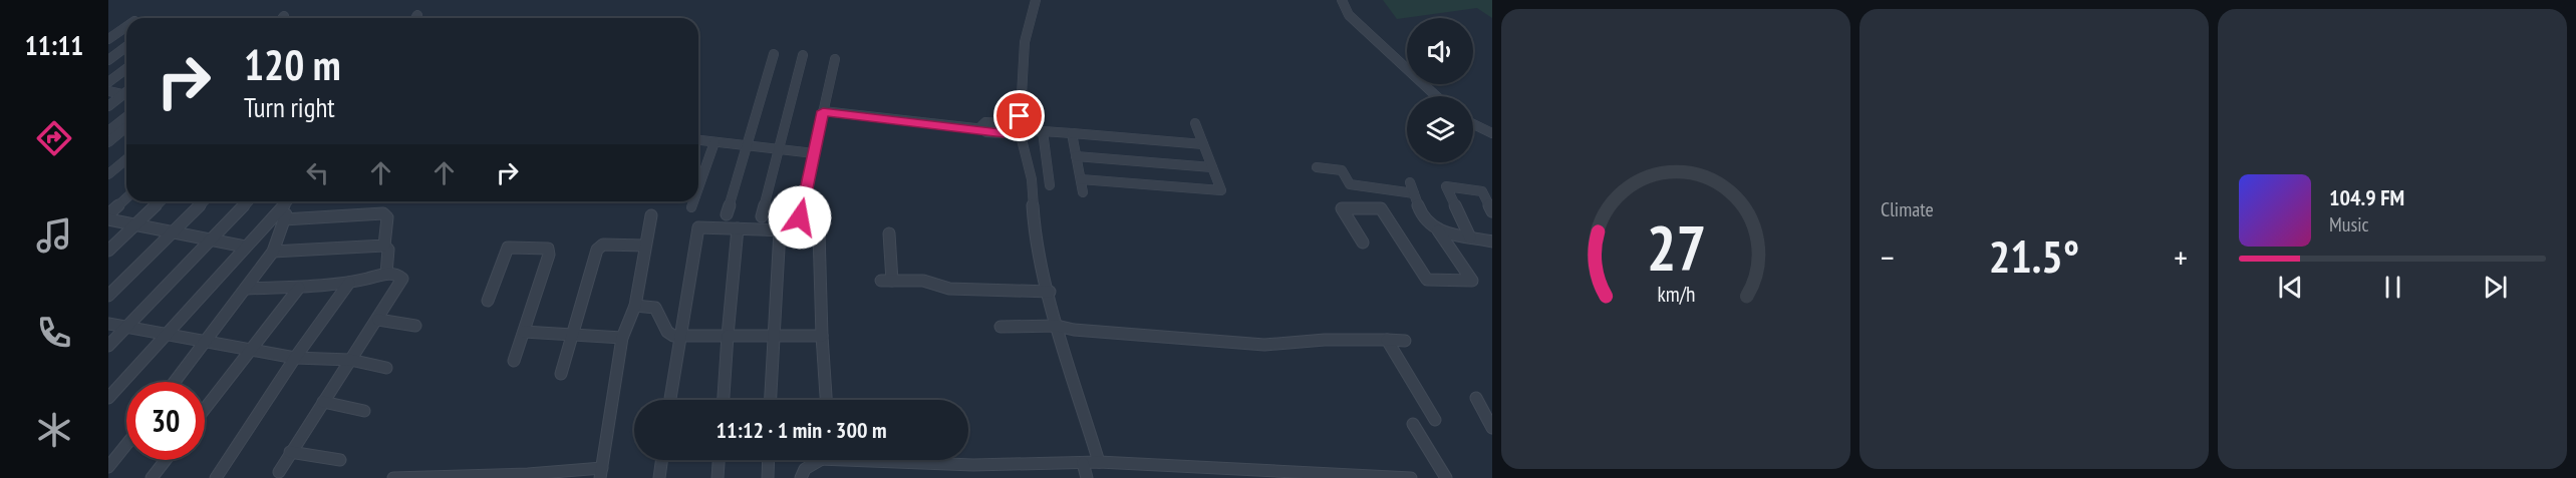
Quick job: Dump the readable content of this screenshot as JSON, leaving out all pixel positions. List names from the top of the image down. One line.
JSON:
{"page":{"tabs":"11:11","tile":"Climate","turn":["120 m","Turn right"],"song":["104.9 FM","Music"],"heat":["−","21.5°","+"],"limit":"30","trip":"11:12 · 1 min · 300 m","gauge":["27","km/h"]}}
